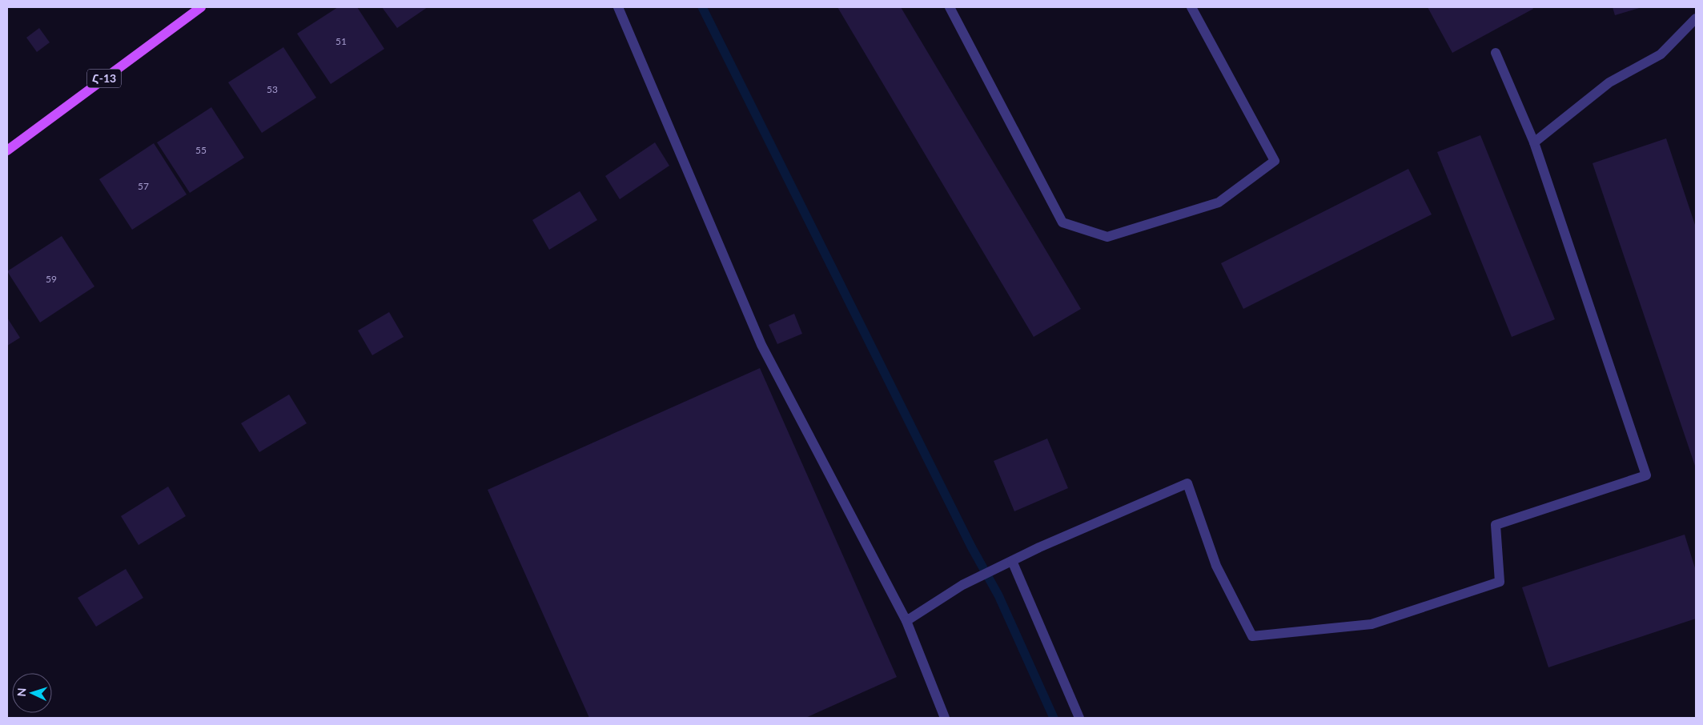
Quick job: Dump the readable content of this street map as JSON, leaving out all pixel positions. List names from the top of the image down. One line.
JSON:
{"streets":{"main road":["Հ-13"]},"house_numbers":["51","53","55","57","59"],"north":"left"}
